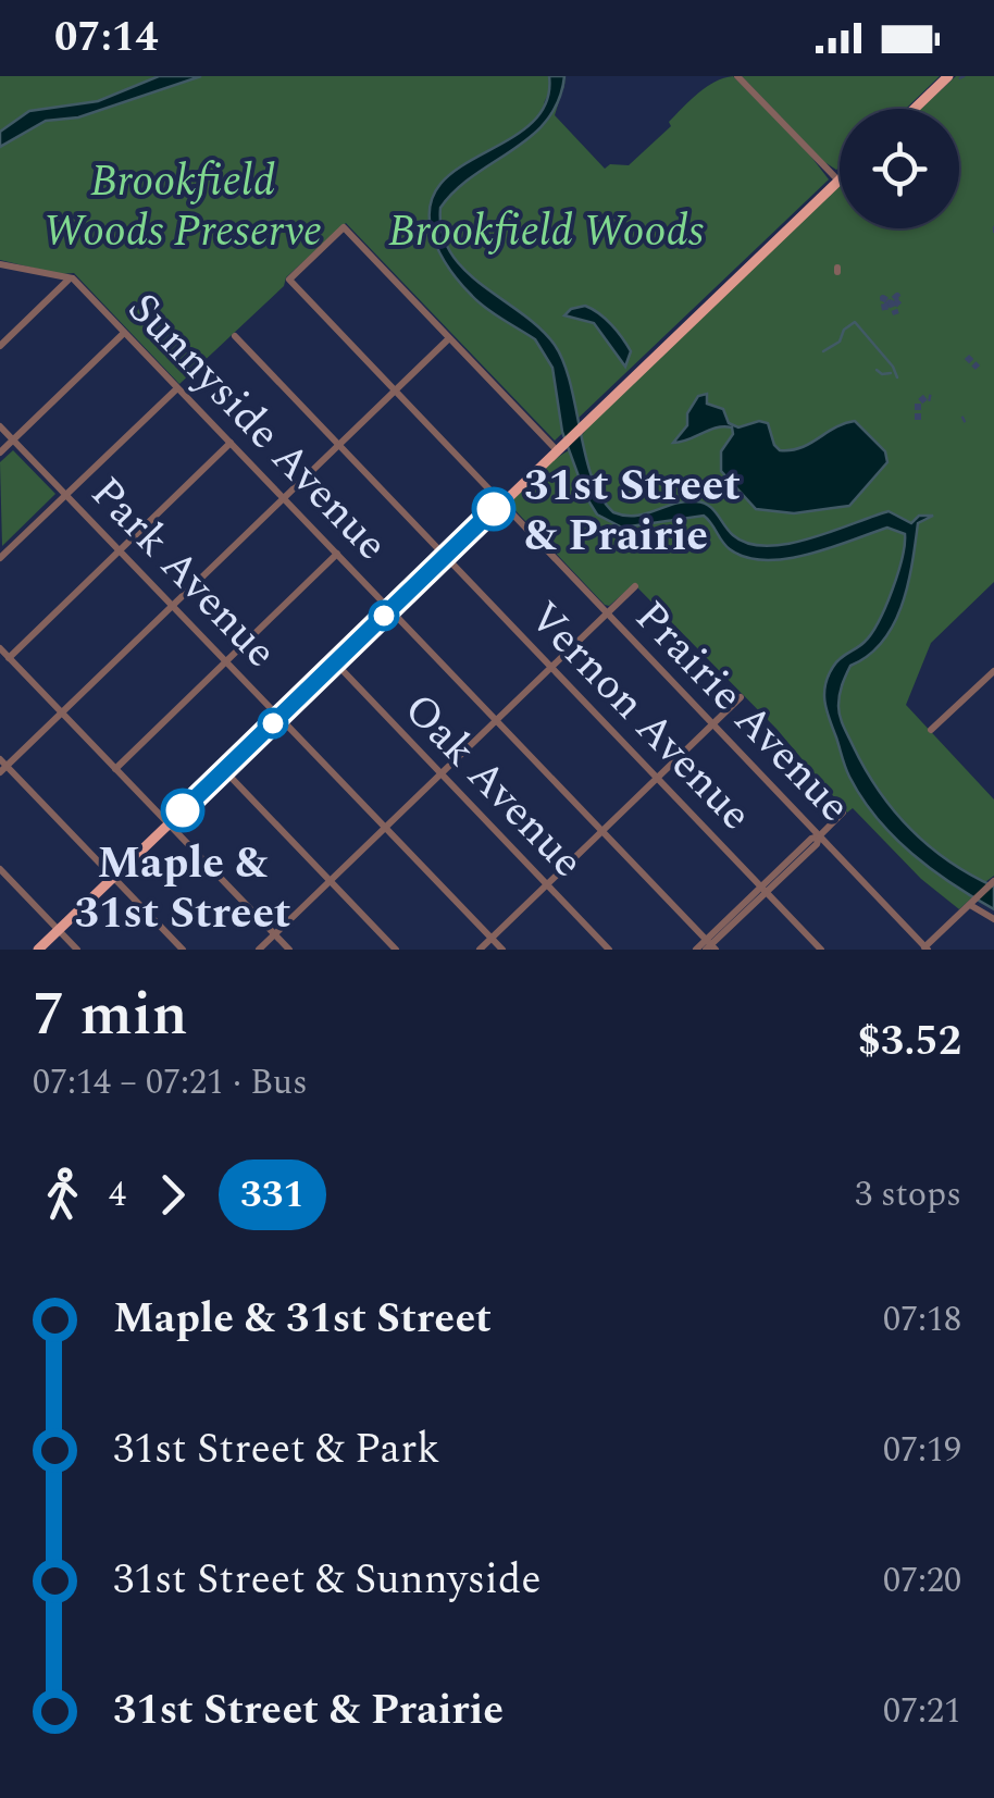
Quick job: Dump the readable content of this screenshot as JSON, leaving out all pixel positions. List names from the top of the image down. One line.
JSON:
{"streets":{"street":["Sunnyside Avenue","Park Avenue","Prairie Avenue","Vernon Avenue","Oak Avenue"]},"parks":["Brookfield Woods Preserve","Brookfield Woods"],"places":["31st Street & Prairie","Maple & 31st Street"],"lines":["bus line 331"],"page":{"status":"07:14","heading":["7 min","07:14 – 07:21 · Bus","$3.52"],"legs":["4","331","3 stops"],"list":[{"name":"Maple & 31st Street","value":"07:18"},{"name":"31st Street & Park","value":"07:19"},{"name":"31st Street & Sunnyside","value":"07:20"},{"name":"31st Street & Prairie","value":"07:21"}]}}
